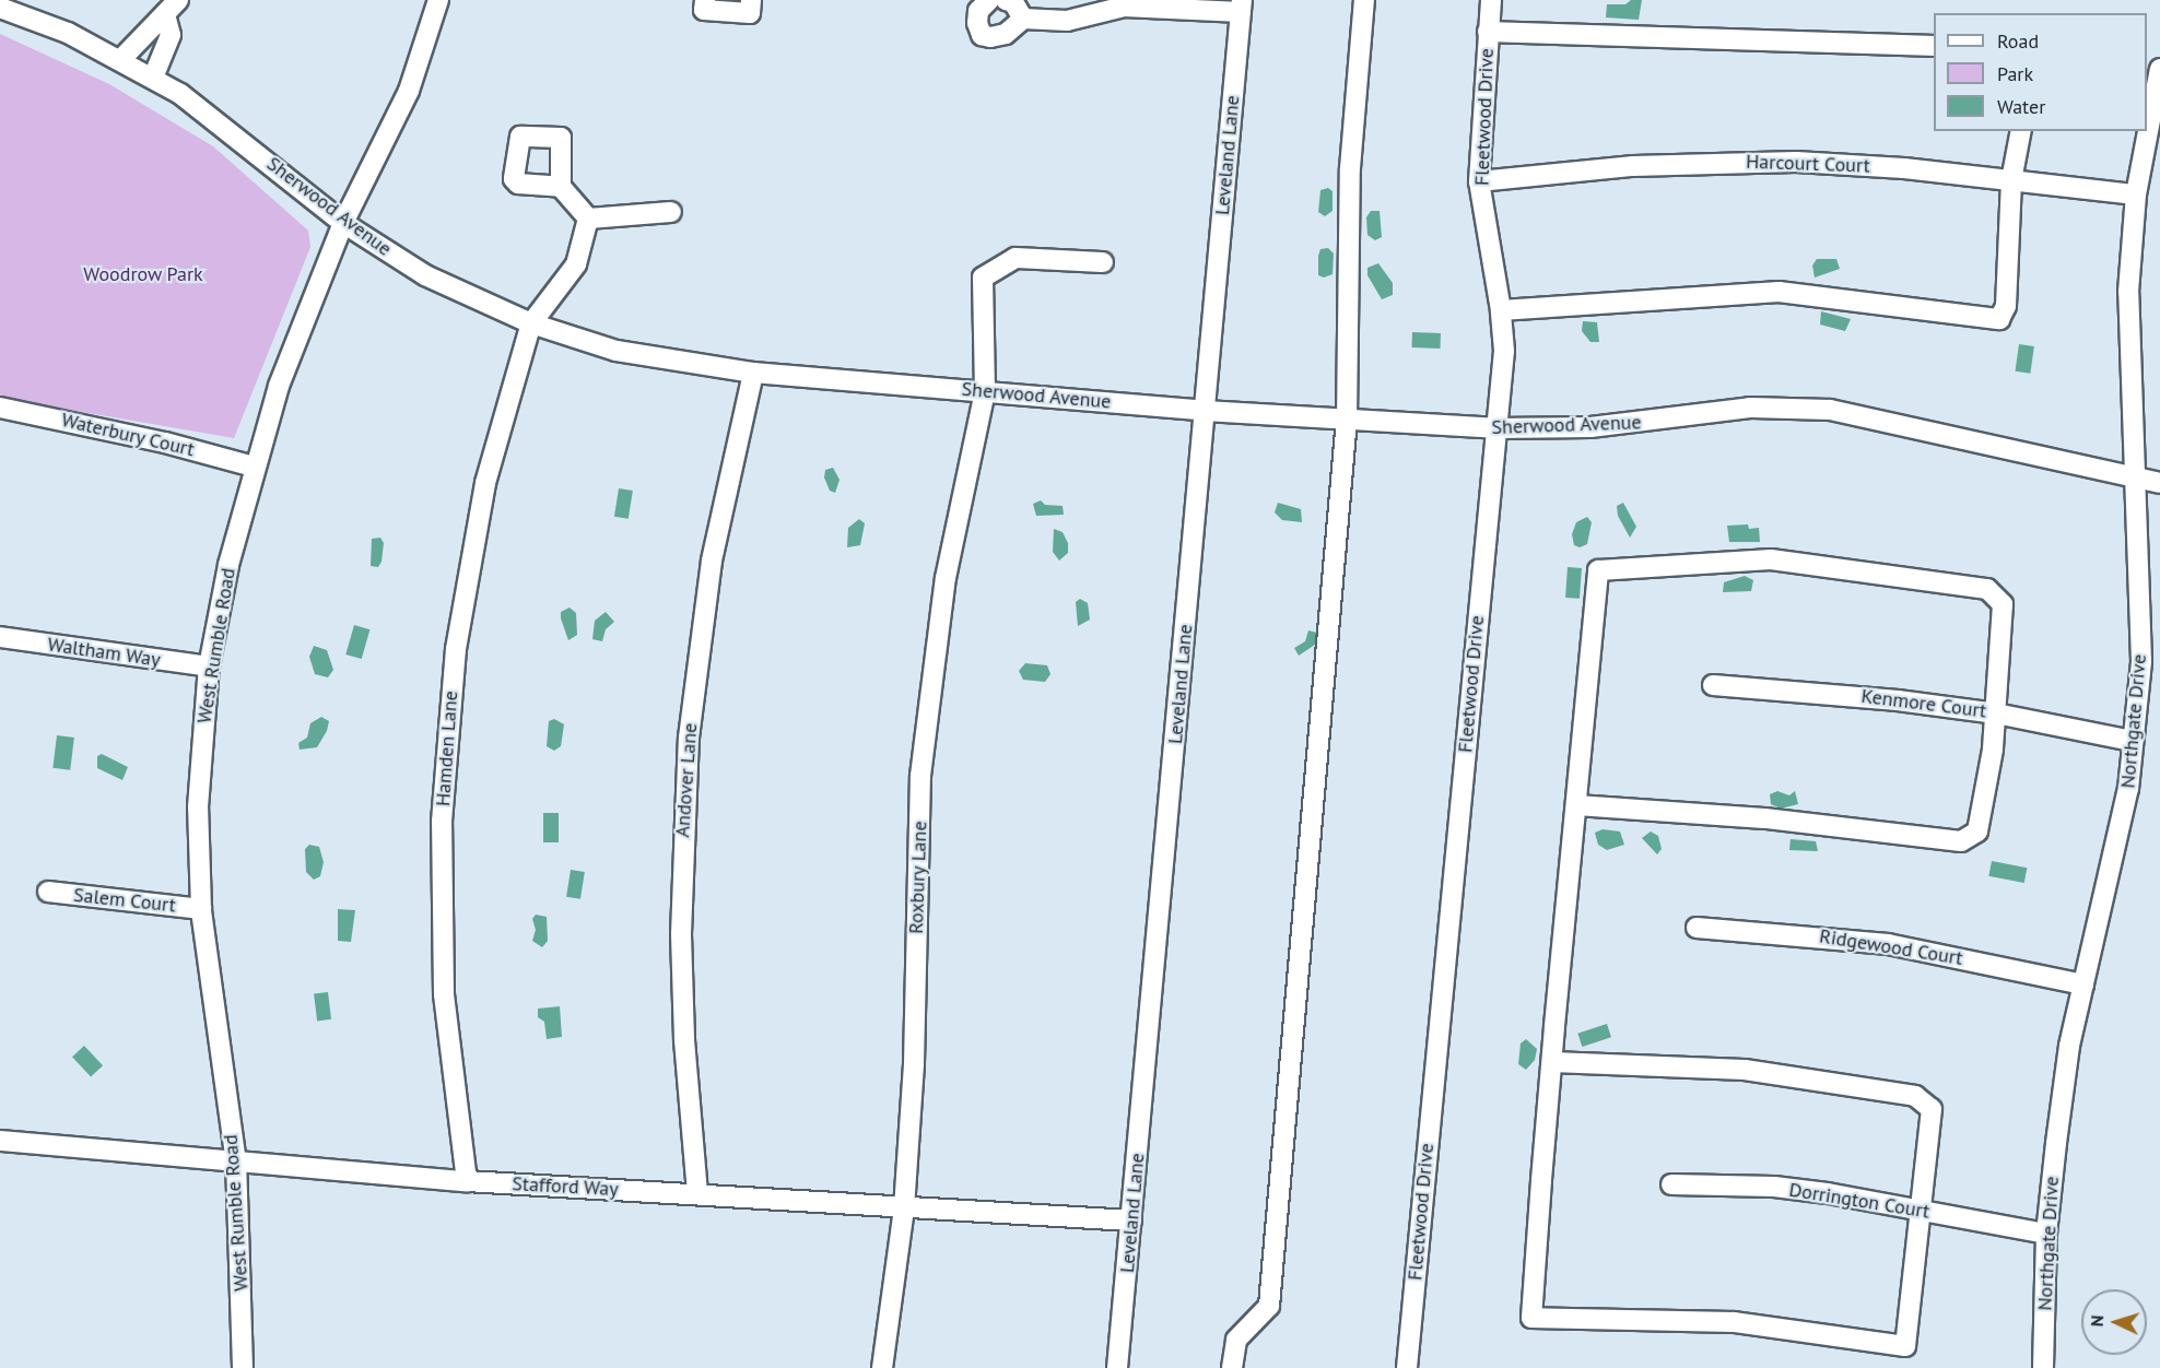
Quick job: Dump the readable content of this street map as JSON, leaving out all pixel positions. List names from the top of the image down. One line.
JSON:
{"streets":{"street":["Fleetwood Drive","Leveland Lane","Harcourt Court","Sherwood Avenue","Waterbury Court","West Rumble Road","Waltham Way","Kenmore Court","Northgate Drive","Hamden Lane","Andover Lane","Roxbury Lane","Salem Court","Ridgewood Court","Stafford Way","Dorrington Court"]},"crossings":[["Fleetwood Drive","Harcourt Court"],["Fleetwood Drive","Sherwood Avenue"],["Leveland Lane","Sherwood Avenue"],["Leveland Lane","Stafford Way"],["Harcourt Court","Northgate Drive"],["Sherwood Avenue","West Rumble Road"],["Sherwood Avenue","Northgate Drive"],["Sherwood Avenue","Hamden Lane"],["Sherwood Avenue","Andover Lane"],["Sherwood Avenue","Roxbury Lane"],["Waterbury Court","West Rumble Road"],["West Rumble Road","Waltham Way"],["West Rumble Road","Salem Court"],["West Rumble Road","Stafford Way"],["Kenmore Court","Northgate Drive"],["Northgate Drive","Ridgewood Court"],["Northgate Drive","Dorrington Court"],["Hamden Lane","Stafford Way"],["Andover Lane","Stafford Way"],["Roxbury Lane","Stafford Way"]],"parks":["Woodrow Park"],"legend":["Road","Park","Water"],"north":"left"}
